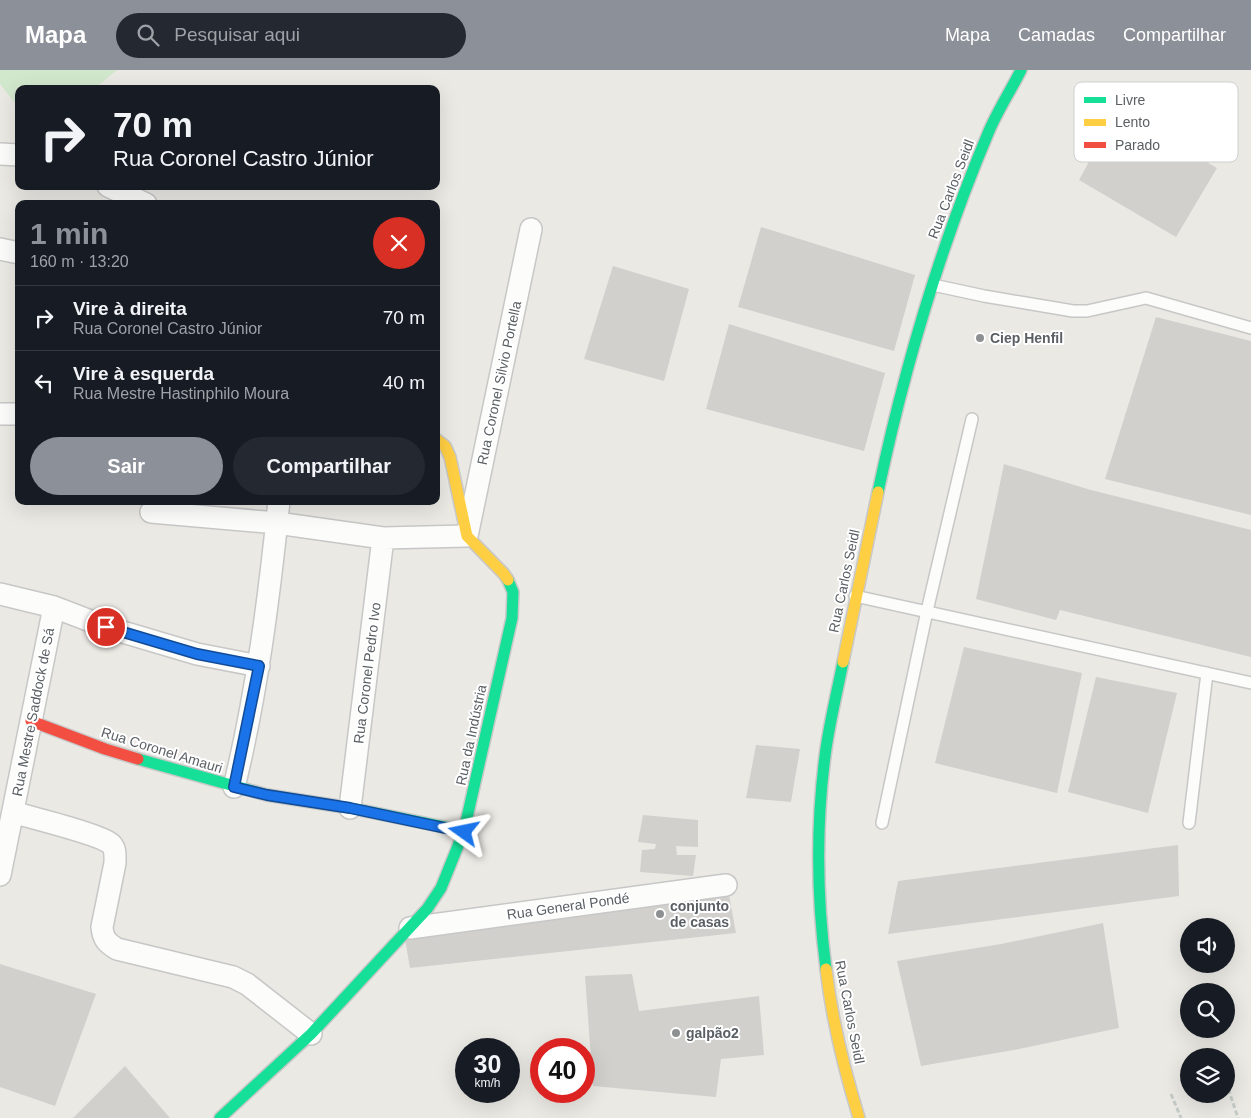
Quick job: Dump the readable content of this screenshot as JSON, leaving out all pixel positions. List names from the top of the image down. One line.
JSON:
{"streets":{"street":["Rua Carlos Seidl","Rua Coronel Silvio Portella","Rua Coronel Pedro Ivo","Rua Mestre Saddock de Sá","Rua da Indústria","Rua Coronel Amauri","Rua General Pondé"]},"crossings":[["Rua Coronel Silvio Portella","Rua da Indústria"],["Rua Coronel Pedro Ivo","Rua Coronel Amauri"],["Rua Mestre Saddock de Sá","Rua Coronel Amauri"],["Rua da Indústria","Rua Coronel Amauri"],["Rua da Indústria","Rua General Pondé"]],"places":["Ciep Henfil","conjunto de casas","galpão2"],"legend":["Livre","Lento","Parado"],"page":{"header":"Mapa","search":"Pesquisar aqui","nav":["Mapa","Camadas","Compartilhar"],"turn":["70 m","Rua Coronel Castro Júnior"],"heading":["1 min","160 m · 13:20"],"list":[{"name":"Vire à direita","note":"Rua Coronel Castro Júnior","value":"70 m"},{"name":"Vire à esquerda","note":"Rua Mestre Hastinphilo Moura","value":"40 m"}],"buttons":["Sair","Compartilhar"],"speed":"30 km/h","limit":"40"}}
